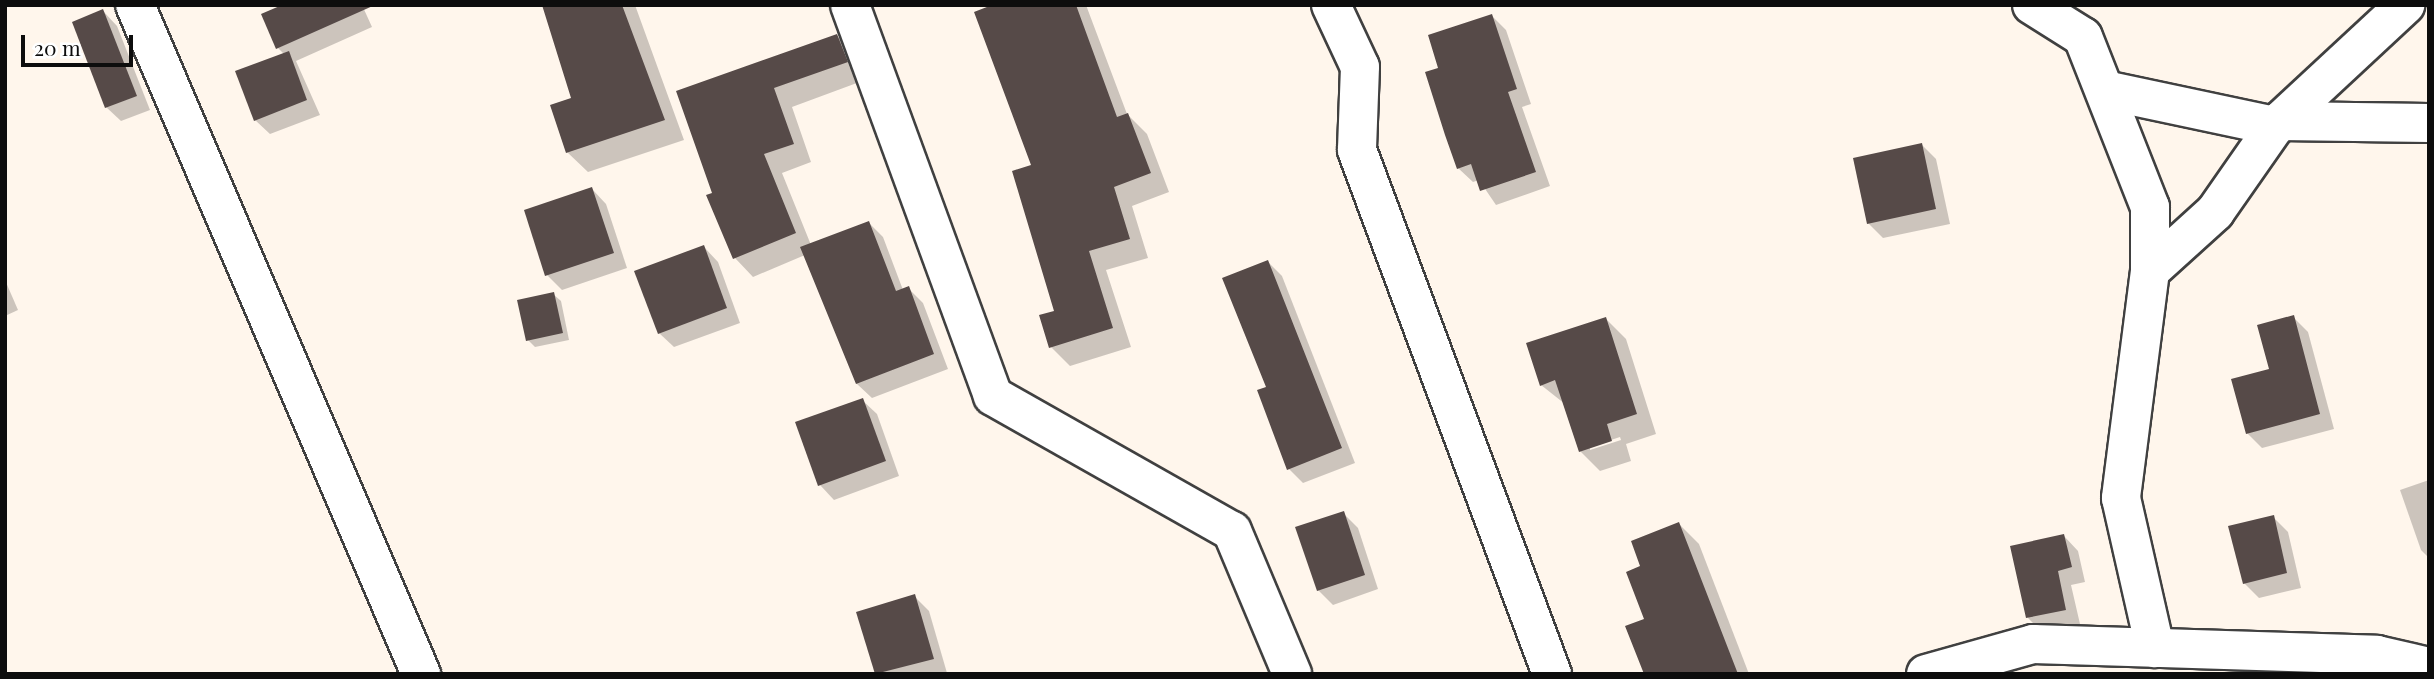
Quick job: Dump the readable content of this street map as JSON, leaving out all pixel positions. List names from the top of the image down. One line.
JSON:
{"scale_bar":"20 m"}
